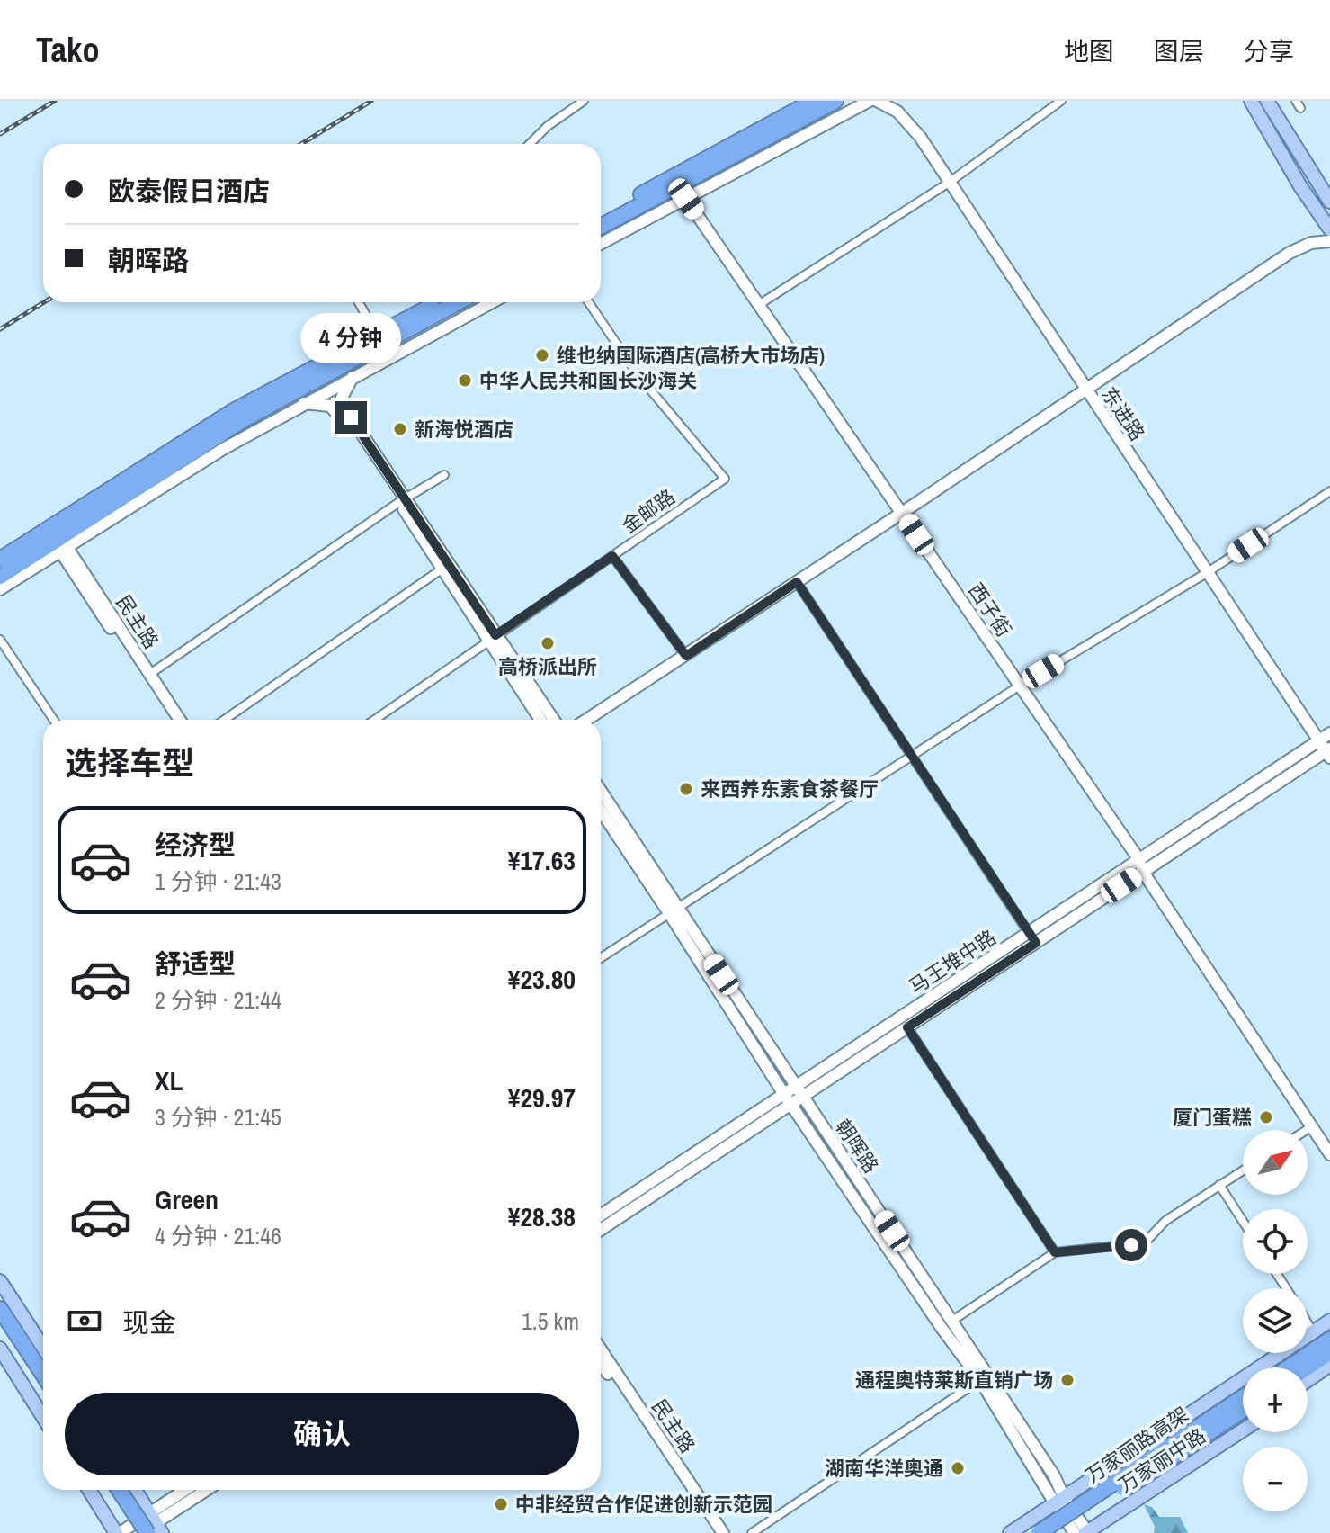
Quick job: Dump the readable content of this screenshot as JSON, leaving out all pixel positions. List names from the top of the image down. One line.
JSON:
{"streets":{"highway":["万家丽路高架"],"main road":["万家丽中路"],"street":["东进路","金邮路","西子街","民主路","马王堆中路","朝晖路"]},"crossings":[["东进路","马王堆中路"],["西子街","马王堆中路"],["马王堆中路","朝晖路"],["朝晖路","万家丽中路"]],"places":["维也纳国际酒店(高桥大市场店)","中华人民共和国长沙海关","新海悦酒店","高桥派出所","来西养东素食茶餐厅","厦门蛋糕","通程奥特莱斯直销广场","湖南华洋奥通","中非经贸合作促进创新示范园"],"north":"top right","page":{"header":"Tako","nav":["地图","图层","分享"],"banner":["欧泰假日酒店","朝晖路"],"bubble":"4 分钟","heading":"选择车型","list":[{"name":"经济型","note":"1 分钟 · 21:43","value":"¥17.63"},{"name":"舒适型","note":"2 分钟 · 21:44","value":"¥23.80"},{"name":"XL","note":"3 分钟 · 21:45","value":"¥29.97"},{"name":"Green","note":"4 分钟 · 21:46","value":"¥28.38"}],"map_buttons":["+","−"],"pay":["现金","1.5 km"],"buttons":"确认"}}
